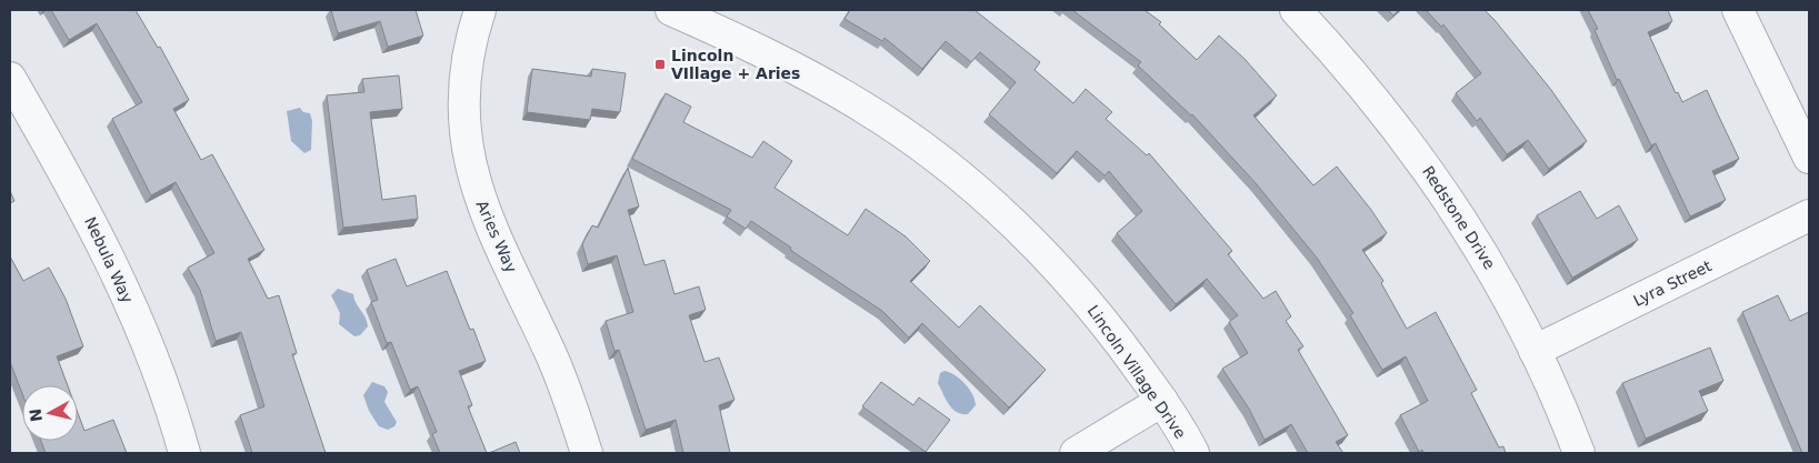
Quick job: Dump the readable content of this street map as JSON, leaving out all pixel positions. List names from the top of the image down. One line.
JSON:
{"streets":{"street":["Redstone Drive","Aries Way","Nebula Way","Lyra Street","Lincoln Village Drive"]},"crossings":[["Redstone Drive","Lyra Street"]],"places":{"transit":["Lincoln VIllage + Aries"]},"north":"left"}
